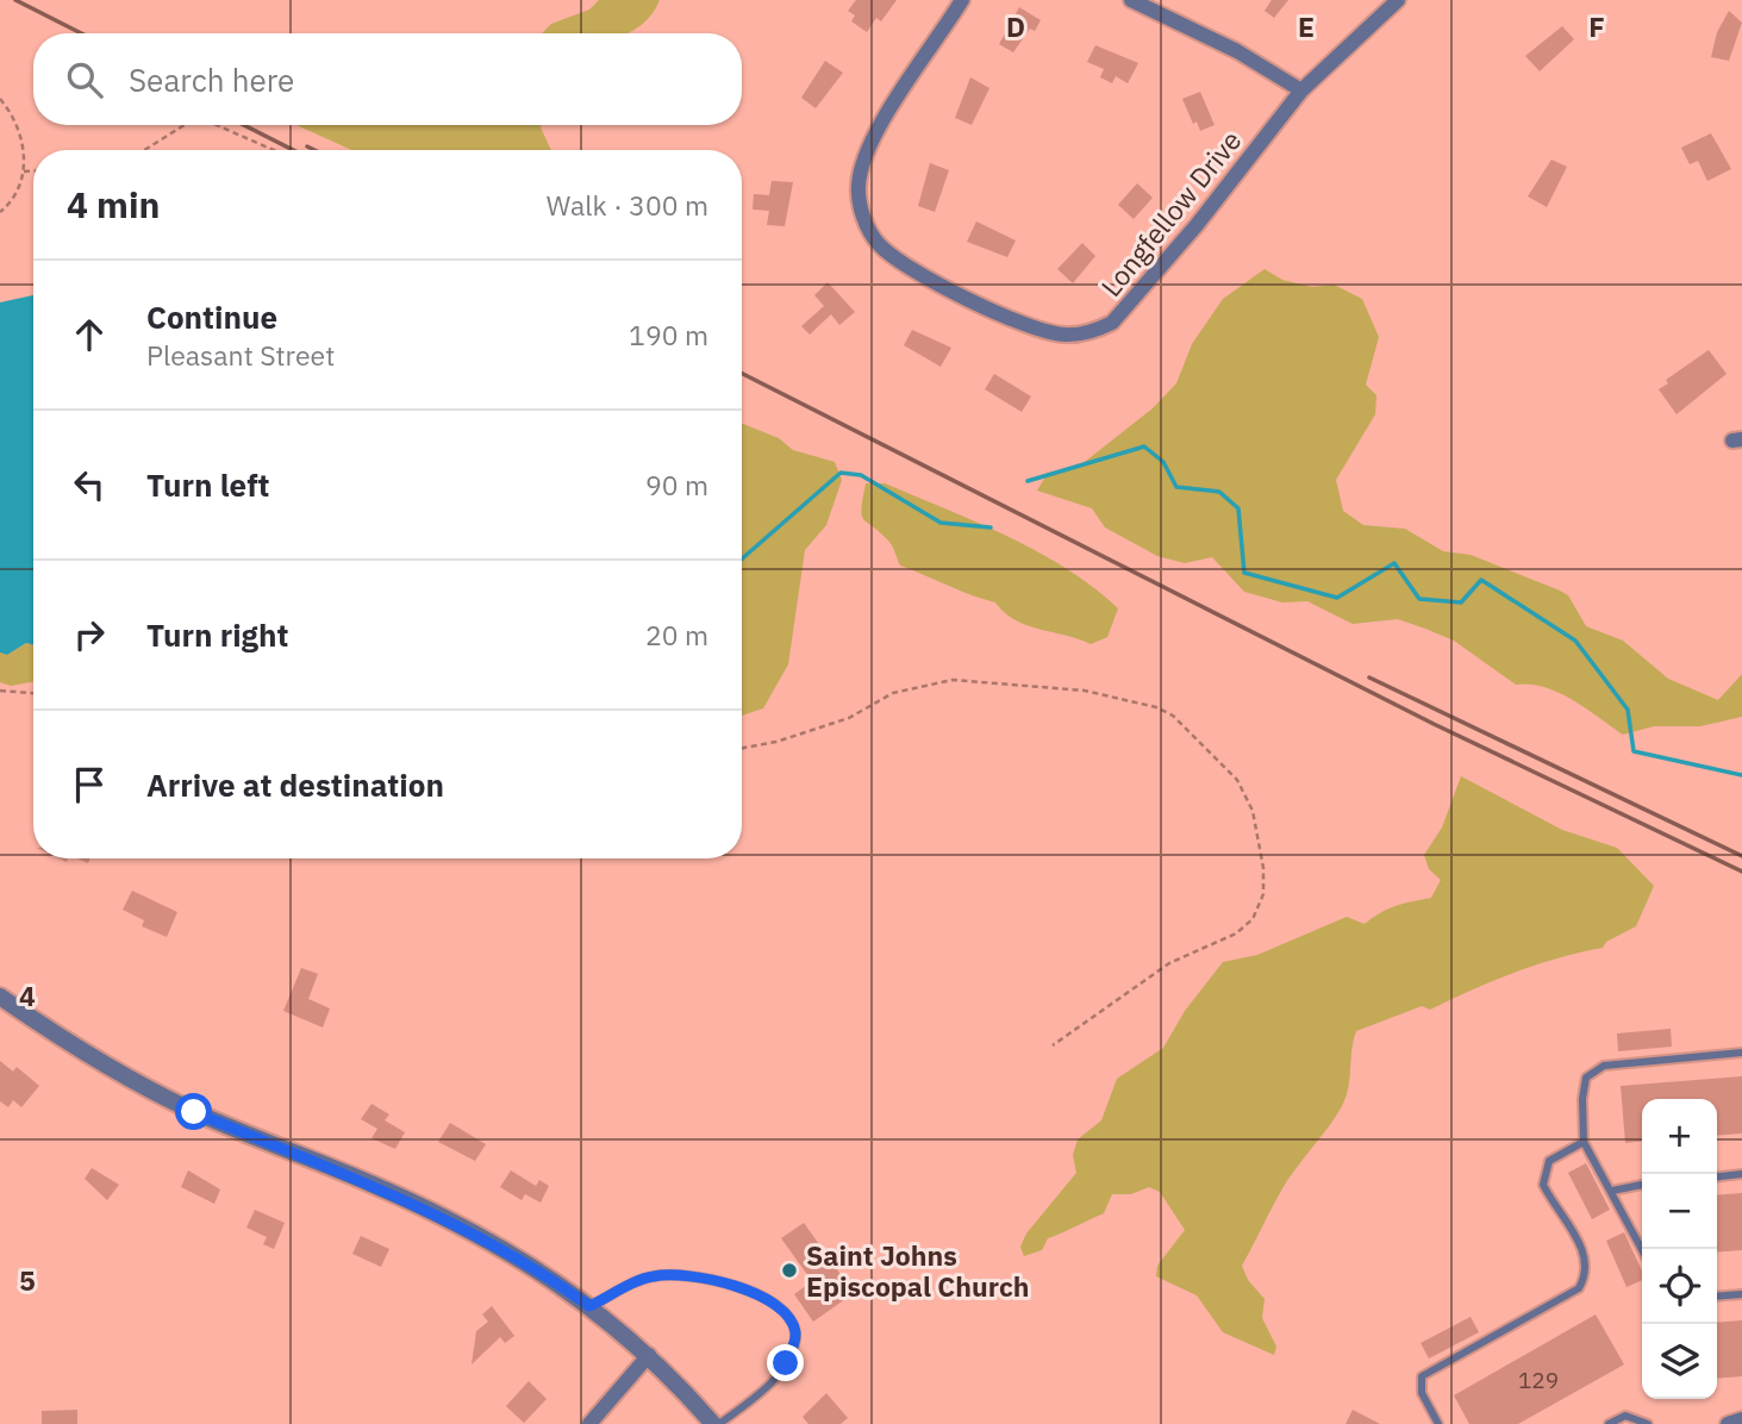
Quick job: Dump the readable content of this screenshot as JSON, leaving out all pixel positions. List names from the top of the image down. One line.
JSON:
{"streets":{"street":["Longfellow Drive"]},"places":["Saint Johns Episcopal Church"],"house_numbers":["129"],"page":{"search":"Search here","heading":["4 min","Walk · 300 m"],"list":[["Continue","Pleasant Street","190 m"],["Turn left","90 m"],["Turn right","20 m"],"Arrive at destination"],"map_buttons":["+","−"]},"grid":{"columns":["D","E","F"],"rows":["4","5"]}}
